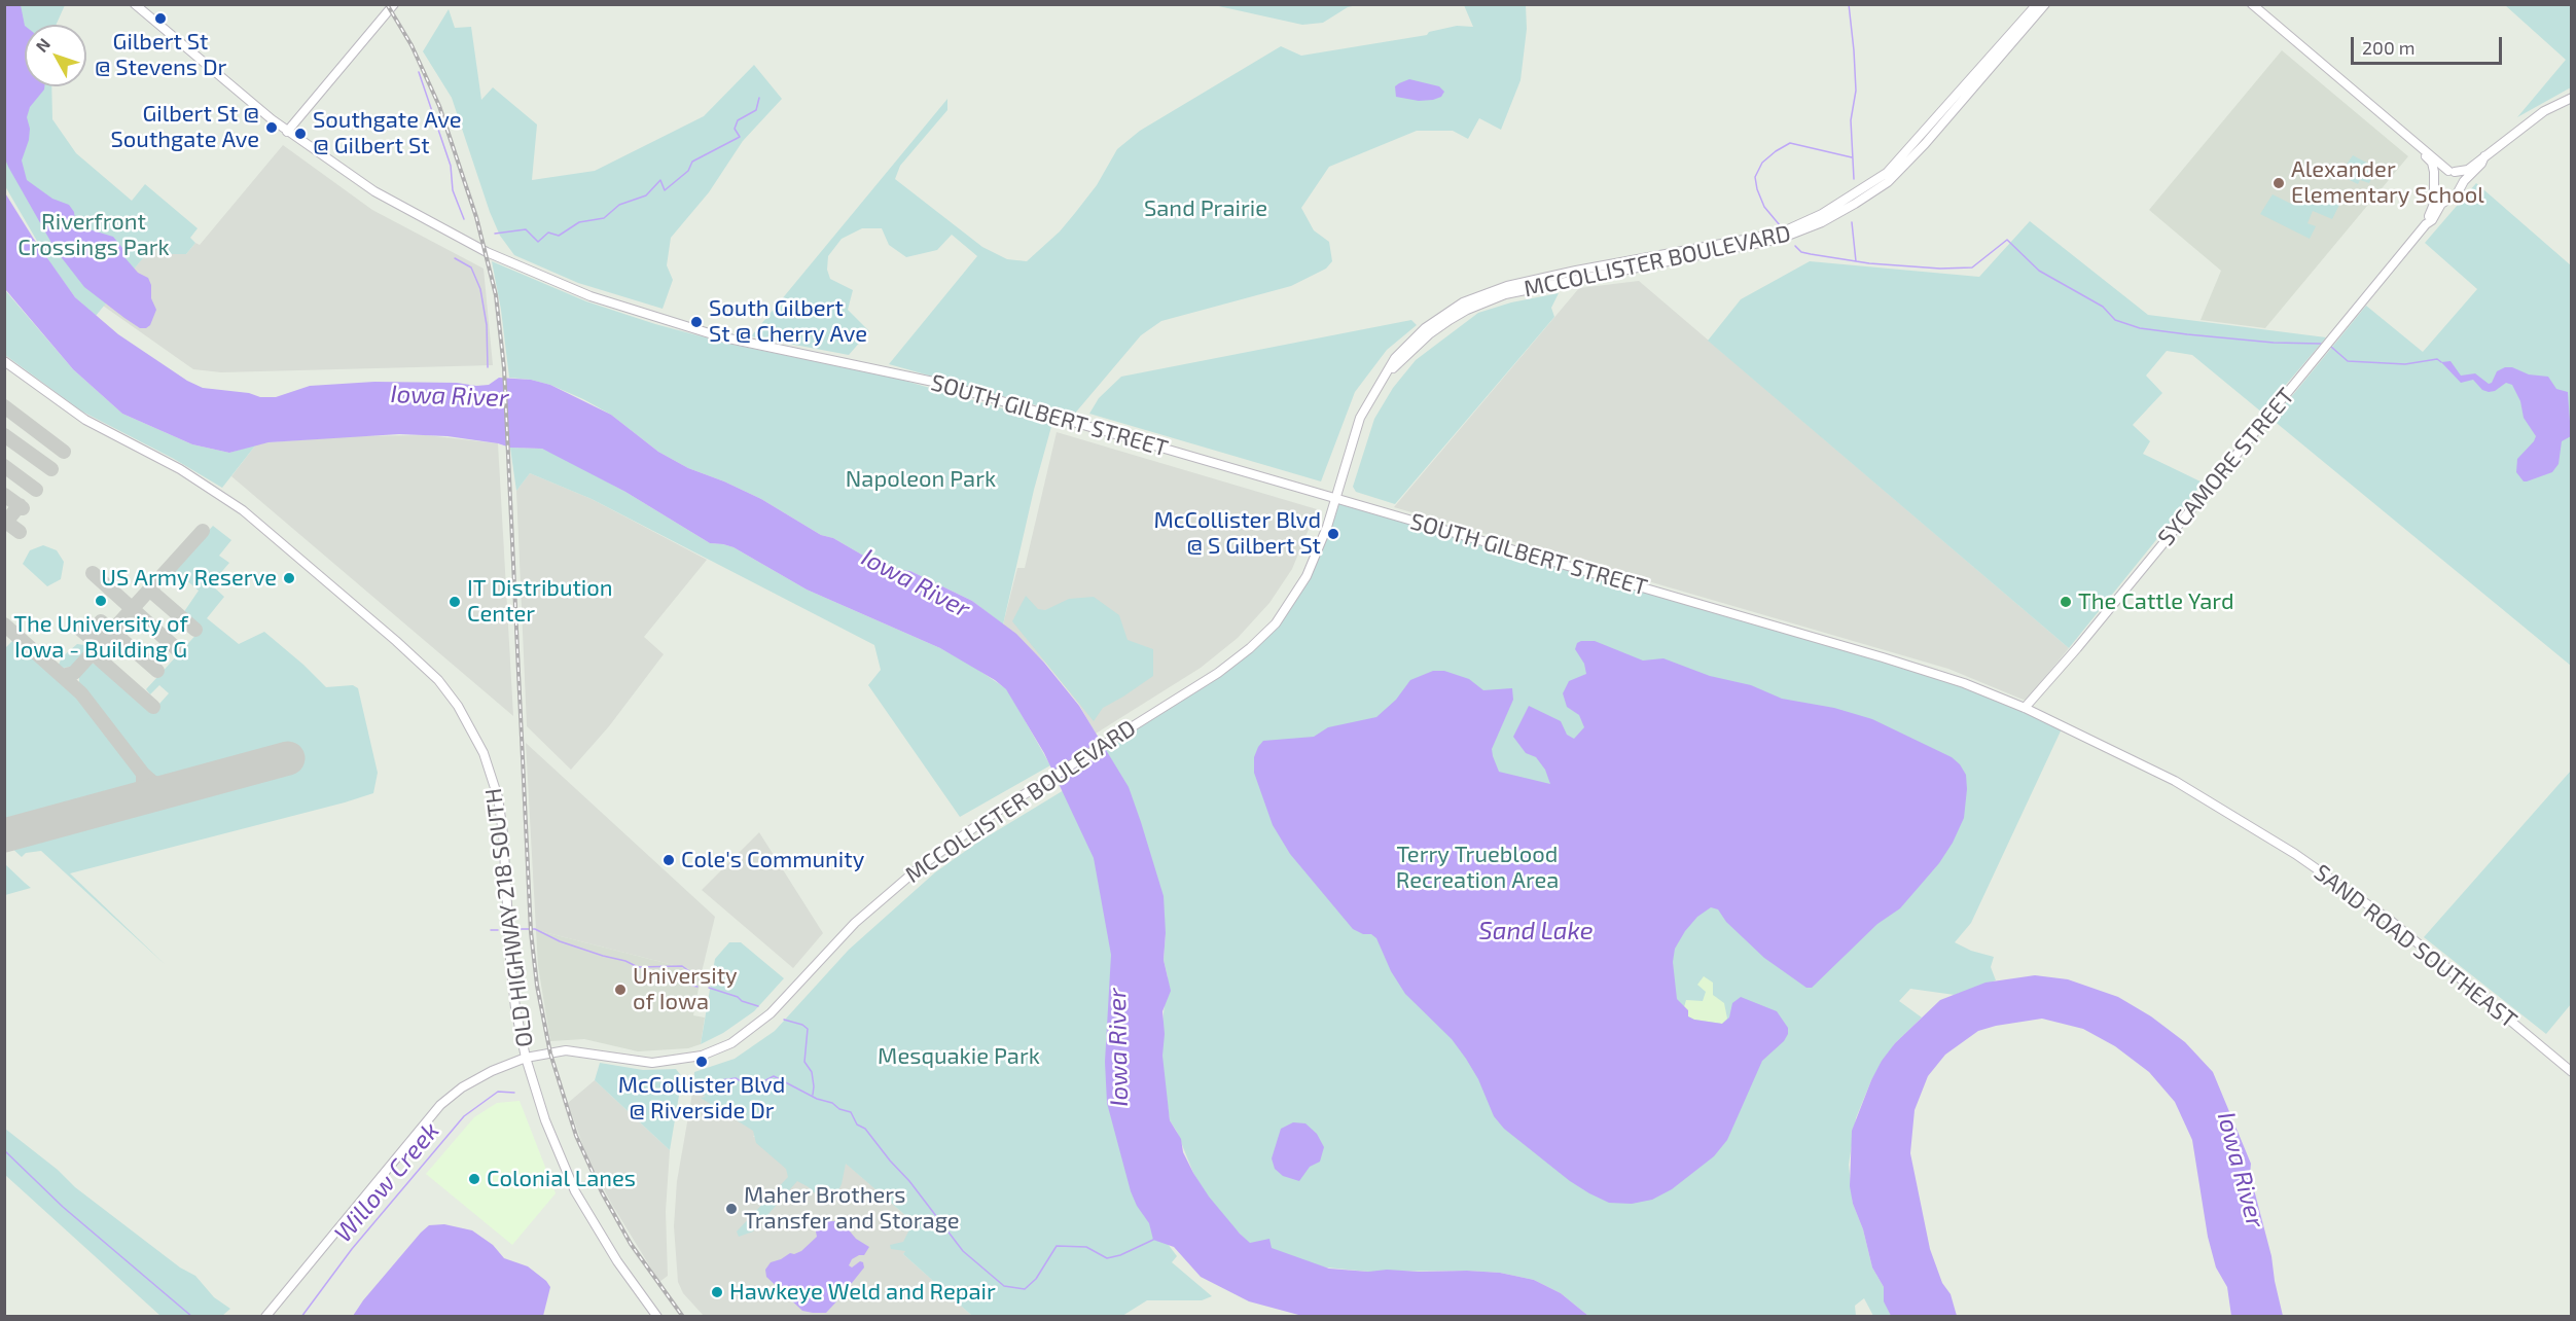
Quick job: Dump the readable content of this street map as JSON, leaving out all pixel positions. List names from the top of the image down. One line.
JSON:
{"streets":{"main road":["MCCOLLISTER BOULEVARD","SOUTH GILBERT STREET","SYCAMORE STREET","OLD HIGHWAY 218 SOUTH","SAND ROAD SOUTHEAST"]},"crossings":[["MCCOLLISTER BOULEVARD","SOUTH GILBERT STREET"],["MCCOLLISTER BOULEVARD","OLD HIGHWAY 218 SOUTH"],["SOUTH GILBERT STREET","SYCAMORE STREET"],["SOUTH GILBERT STREET","SAND ROAD SOUTHEAST"],["SYCAMORE STREET","SAND ROAD SOUTHEAST"]],"water":["Iowa River","Sand Lake","Willow Creek"],"parks":["Sand Prairie","Riverfront Crossings Park","Napoleon Park","Terry Trueblood Recreation Area","Mesquakie Park"],"places":["Gilbert St @ Stevens Dr","Gilbert St @ Southgate Ave","Southgate Ave @ Gilbert St","Alexander Elementary School","South Gilbert St @ Cherry Ave","McCollister Blvd @ S Gilbert St","US Army Reserve","The University of Iowa - Building G","IT Distribution Center","The Cattle Yard","Cole's Community","University of Iowa","McCollister Blvd @ Riverside Dr","Colonial Lanes","Maher Brothers Transfer and Storage","Hawkeye Weld and Repair"],"scale_bar":"200 m","north":"top left"}
